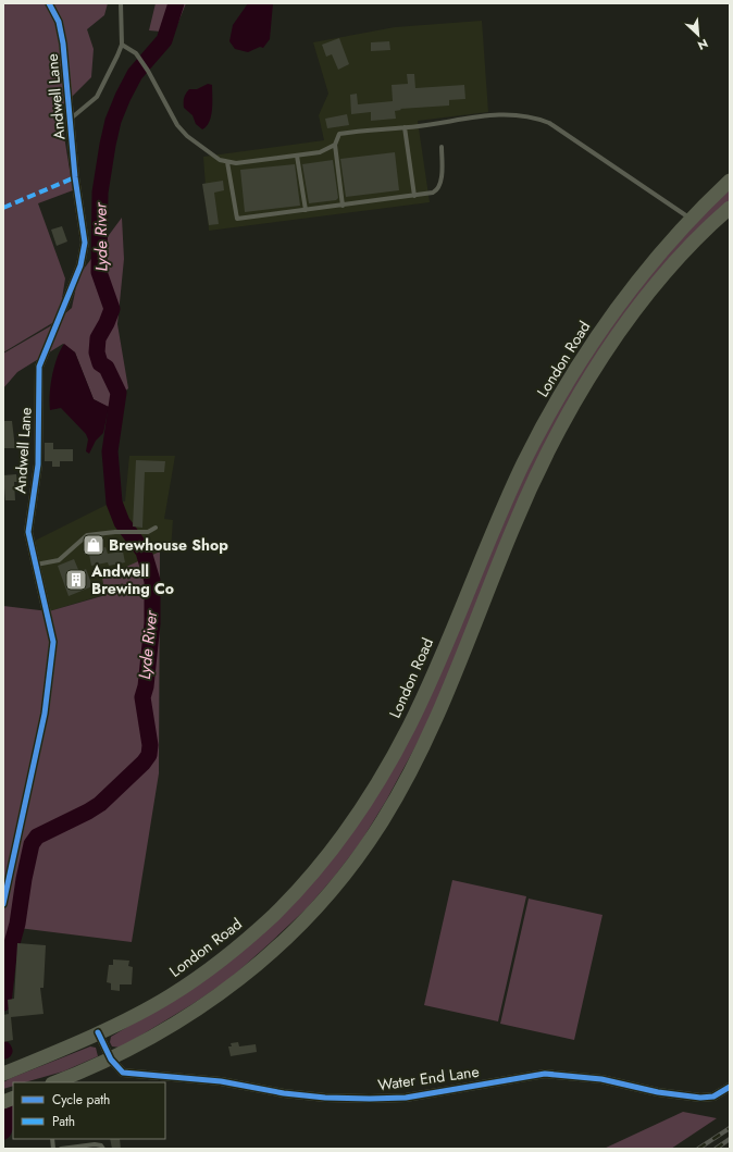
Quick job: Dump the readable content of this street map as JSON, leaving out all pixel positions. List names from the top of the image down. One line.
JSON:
{"streets":{"main road":["London Road"],"street":["Andwell Lane","Water End Lane"]},"crossings":[["London Road","Water End Lane"]],"water":["Lyde River"],"places":{"shop":["Brewhouse Shop"],"building":["Andwell Brewing Co"]},"legend":["Cycle path","Path"],"north":"bottom right"}
